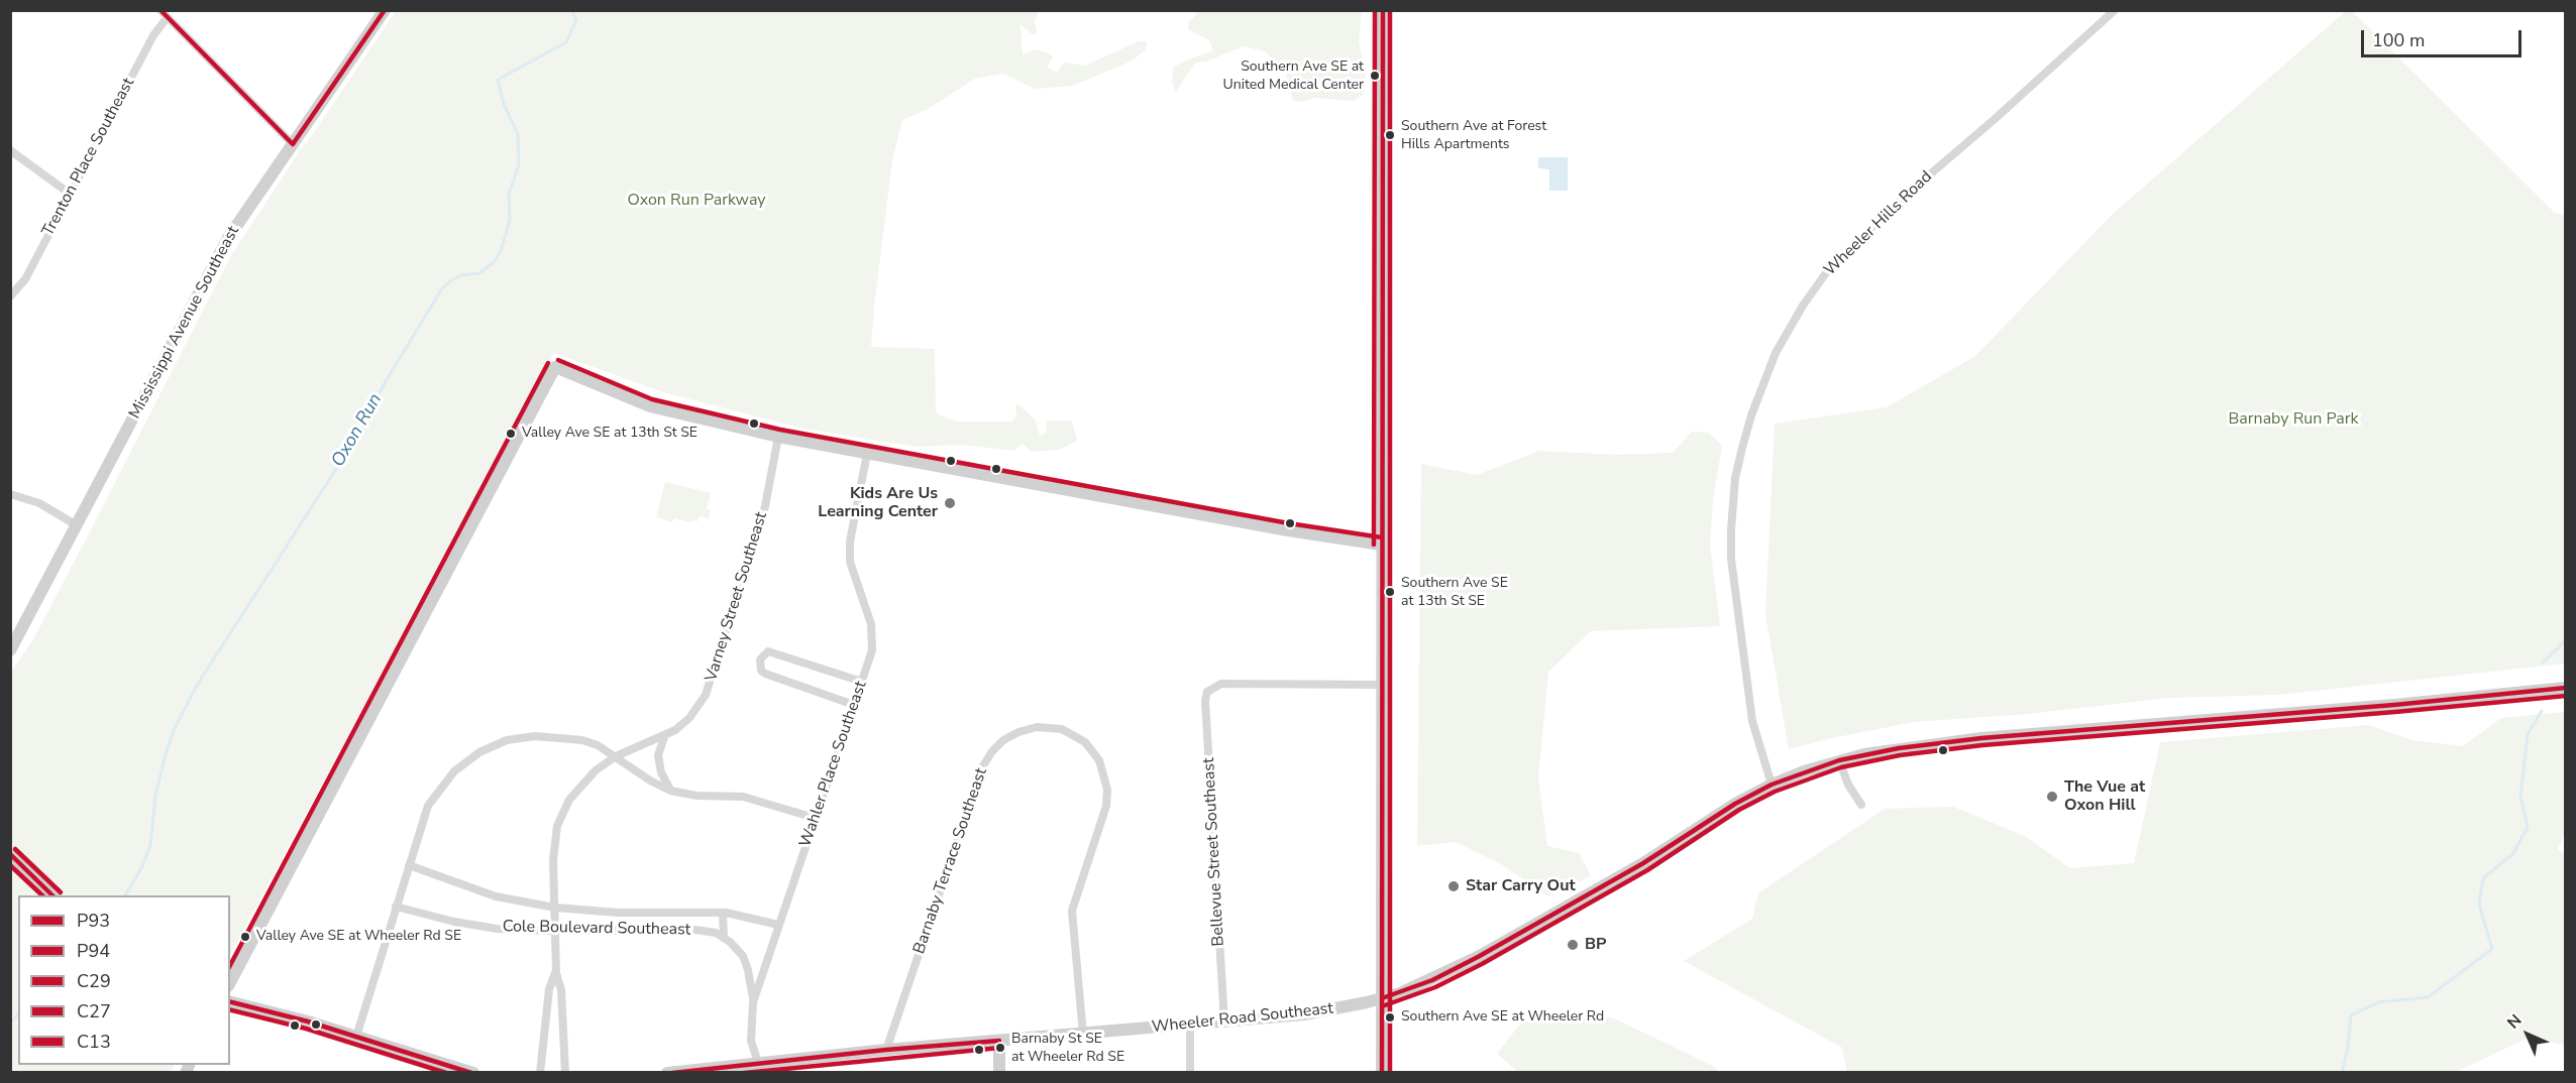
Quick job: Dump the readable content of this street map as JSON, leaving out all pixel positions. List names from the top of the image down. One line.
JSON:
{"streets":{"main road":["Mississippi Avenue Southeast","Wheeler Road Southeast"],"street":["Trenton Place Southeast","Wheeler Hills Road","Varney Street Southeast","Wahler Place Southeast","Bellevue Street Southeast","Barnaby Terrace Southeast","Cole Boulevard Southeast"]},"crossings":[["Wheeler Hills Road","Wheeler Road Southeast"],["Varney Street Southeast","Cole Boulevard Southeast"],["Wahler Place Southeast","Cole Boulevard Southeast"],["Wahler Place Southeast","Wheeler Road Southeast"],["Bellevue Street Southeast","Wheeler Road Southeast"],["Barnaby Terrace Southeast","Wheeler Road Southeast"]],"water":["Oxon Run"],"parks":["Oxon Run Parkway","Barnaby Run Park"],"places":["Southern Ave SE at United Medical Center","Southern Ave at Forest Hills Apartments","Valley Ave SE at 13th St SE","Kids Are Us Learning Center","Southern Ave SE at 13th St SE","The Vue at Oxon Hill","Star Carry Out","Valley Ave SE at Wheeler Rd SE","BP","Southern Ave SE at Wheeler Rd","Barnaby St SE at Wheeler Rd SE"],"lines":["transit line P93","transit line P94","transit line C29","transit line C27","transit line C13"],"legend":["P93","P94","C29","C27","C13"],"scale_bar":"100 m","north":"top left"}
